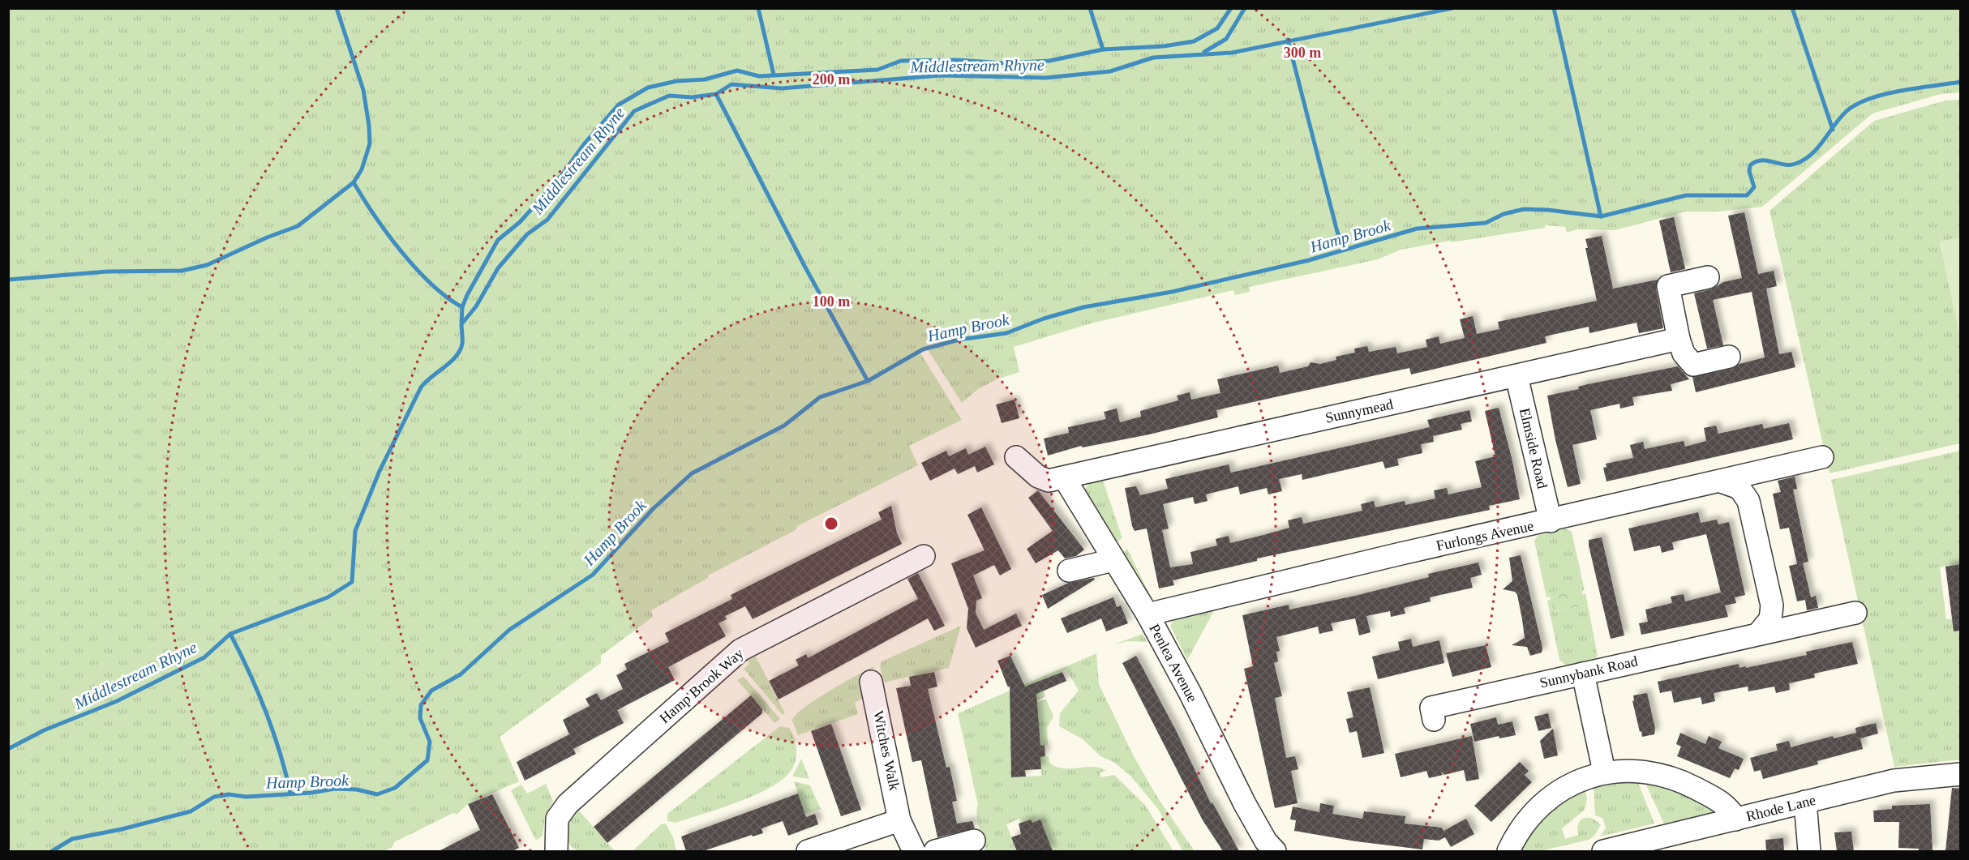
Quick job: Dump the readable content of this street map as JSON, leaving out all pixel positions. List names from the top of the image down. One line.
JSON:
{"streets":{"street":["Sunnymead","Elmside Road","Furlongs Avenue","Penlea Avenue","Sunnybank Road","Hamp Brook Way","Witches Walk","Rhode Lane"]},"crossings":[["Sunnymead","Elmside Road"],["Sunnymead","Penlea Avenue"],["Elmside Road","Furlongs Avenue"],["Furlongs Avenue","Penlea Avenue"]],"water":["Middlestream Rhyne","Hamp Brook"],"rings":["300 m","200 m","100 m"]}
